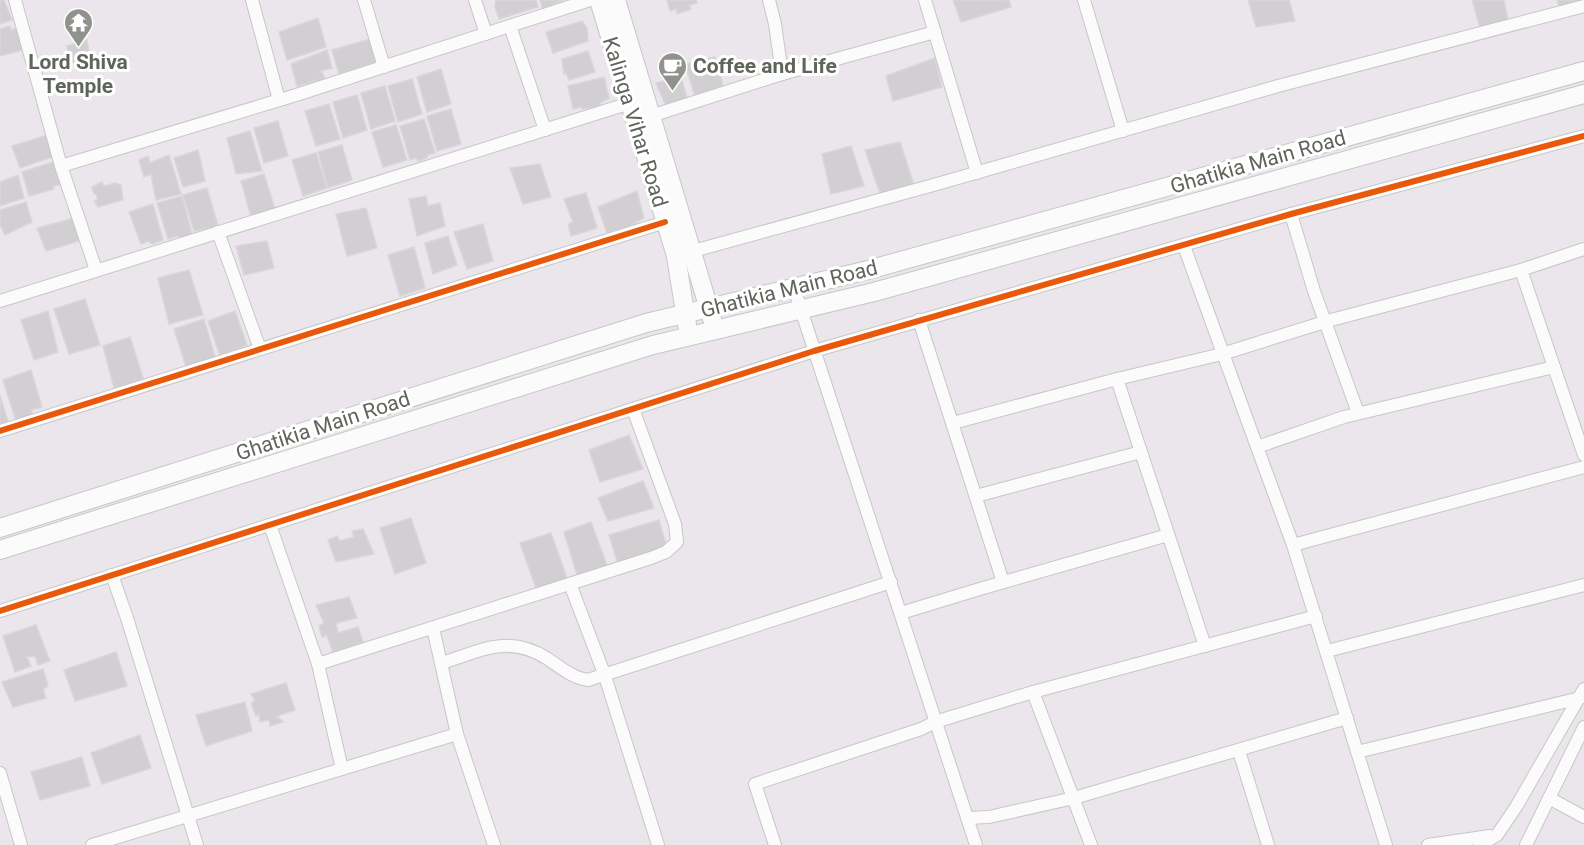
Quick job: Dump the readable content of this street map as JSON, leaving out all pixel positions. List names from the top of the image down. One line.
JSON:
{"streets":{"street":["Kalinga Vihar Road","Ghatikia Main Road"]},"crossings":[["Kalinga Vihar Road","Ghatikia Main Road"]],"places":{"temple":["Lord Shiva Temple"],"cafe":["Coffee and Life"]}}
